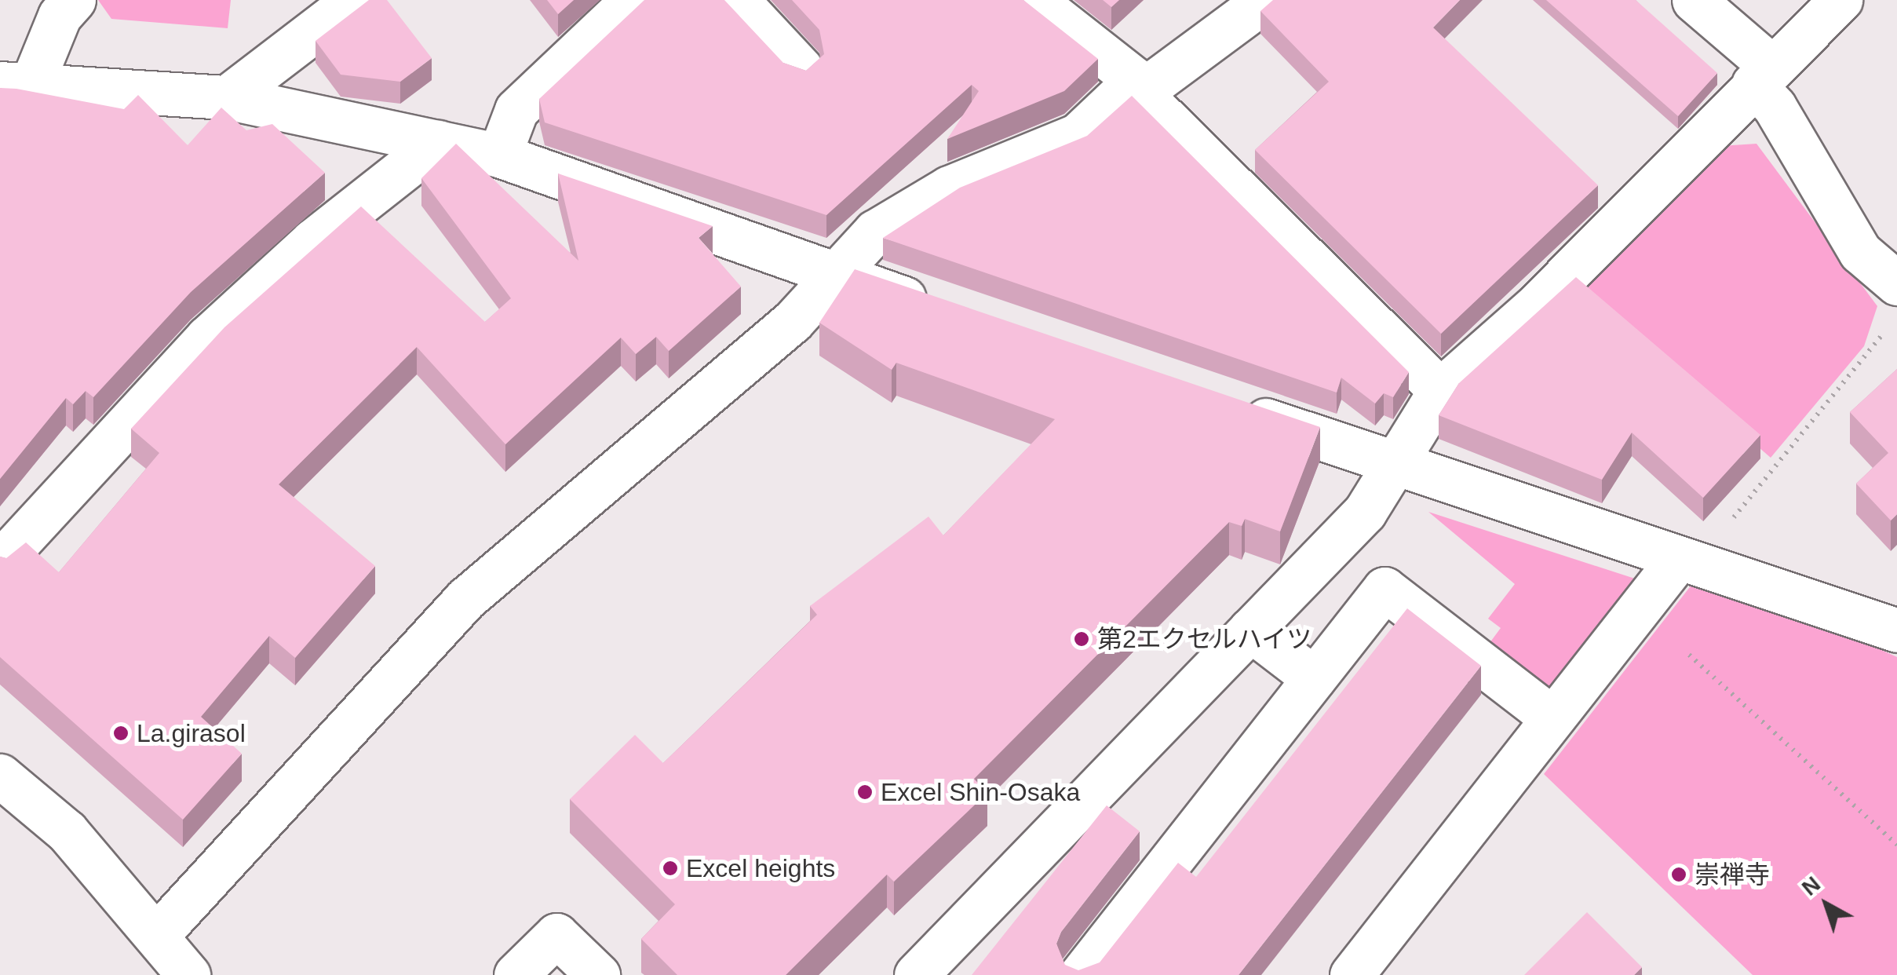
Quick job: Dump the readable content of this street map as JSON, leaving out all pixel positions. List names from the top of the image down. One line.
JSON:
{"places":["第2エクセルハイツ","La.girasol","Excel Shin-Osaka","Excel heights","崇禅寺"],"north":"top left"}
